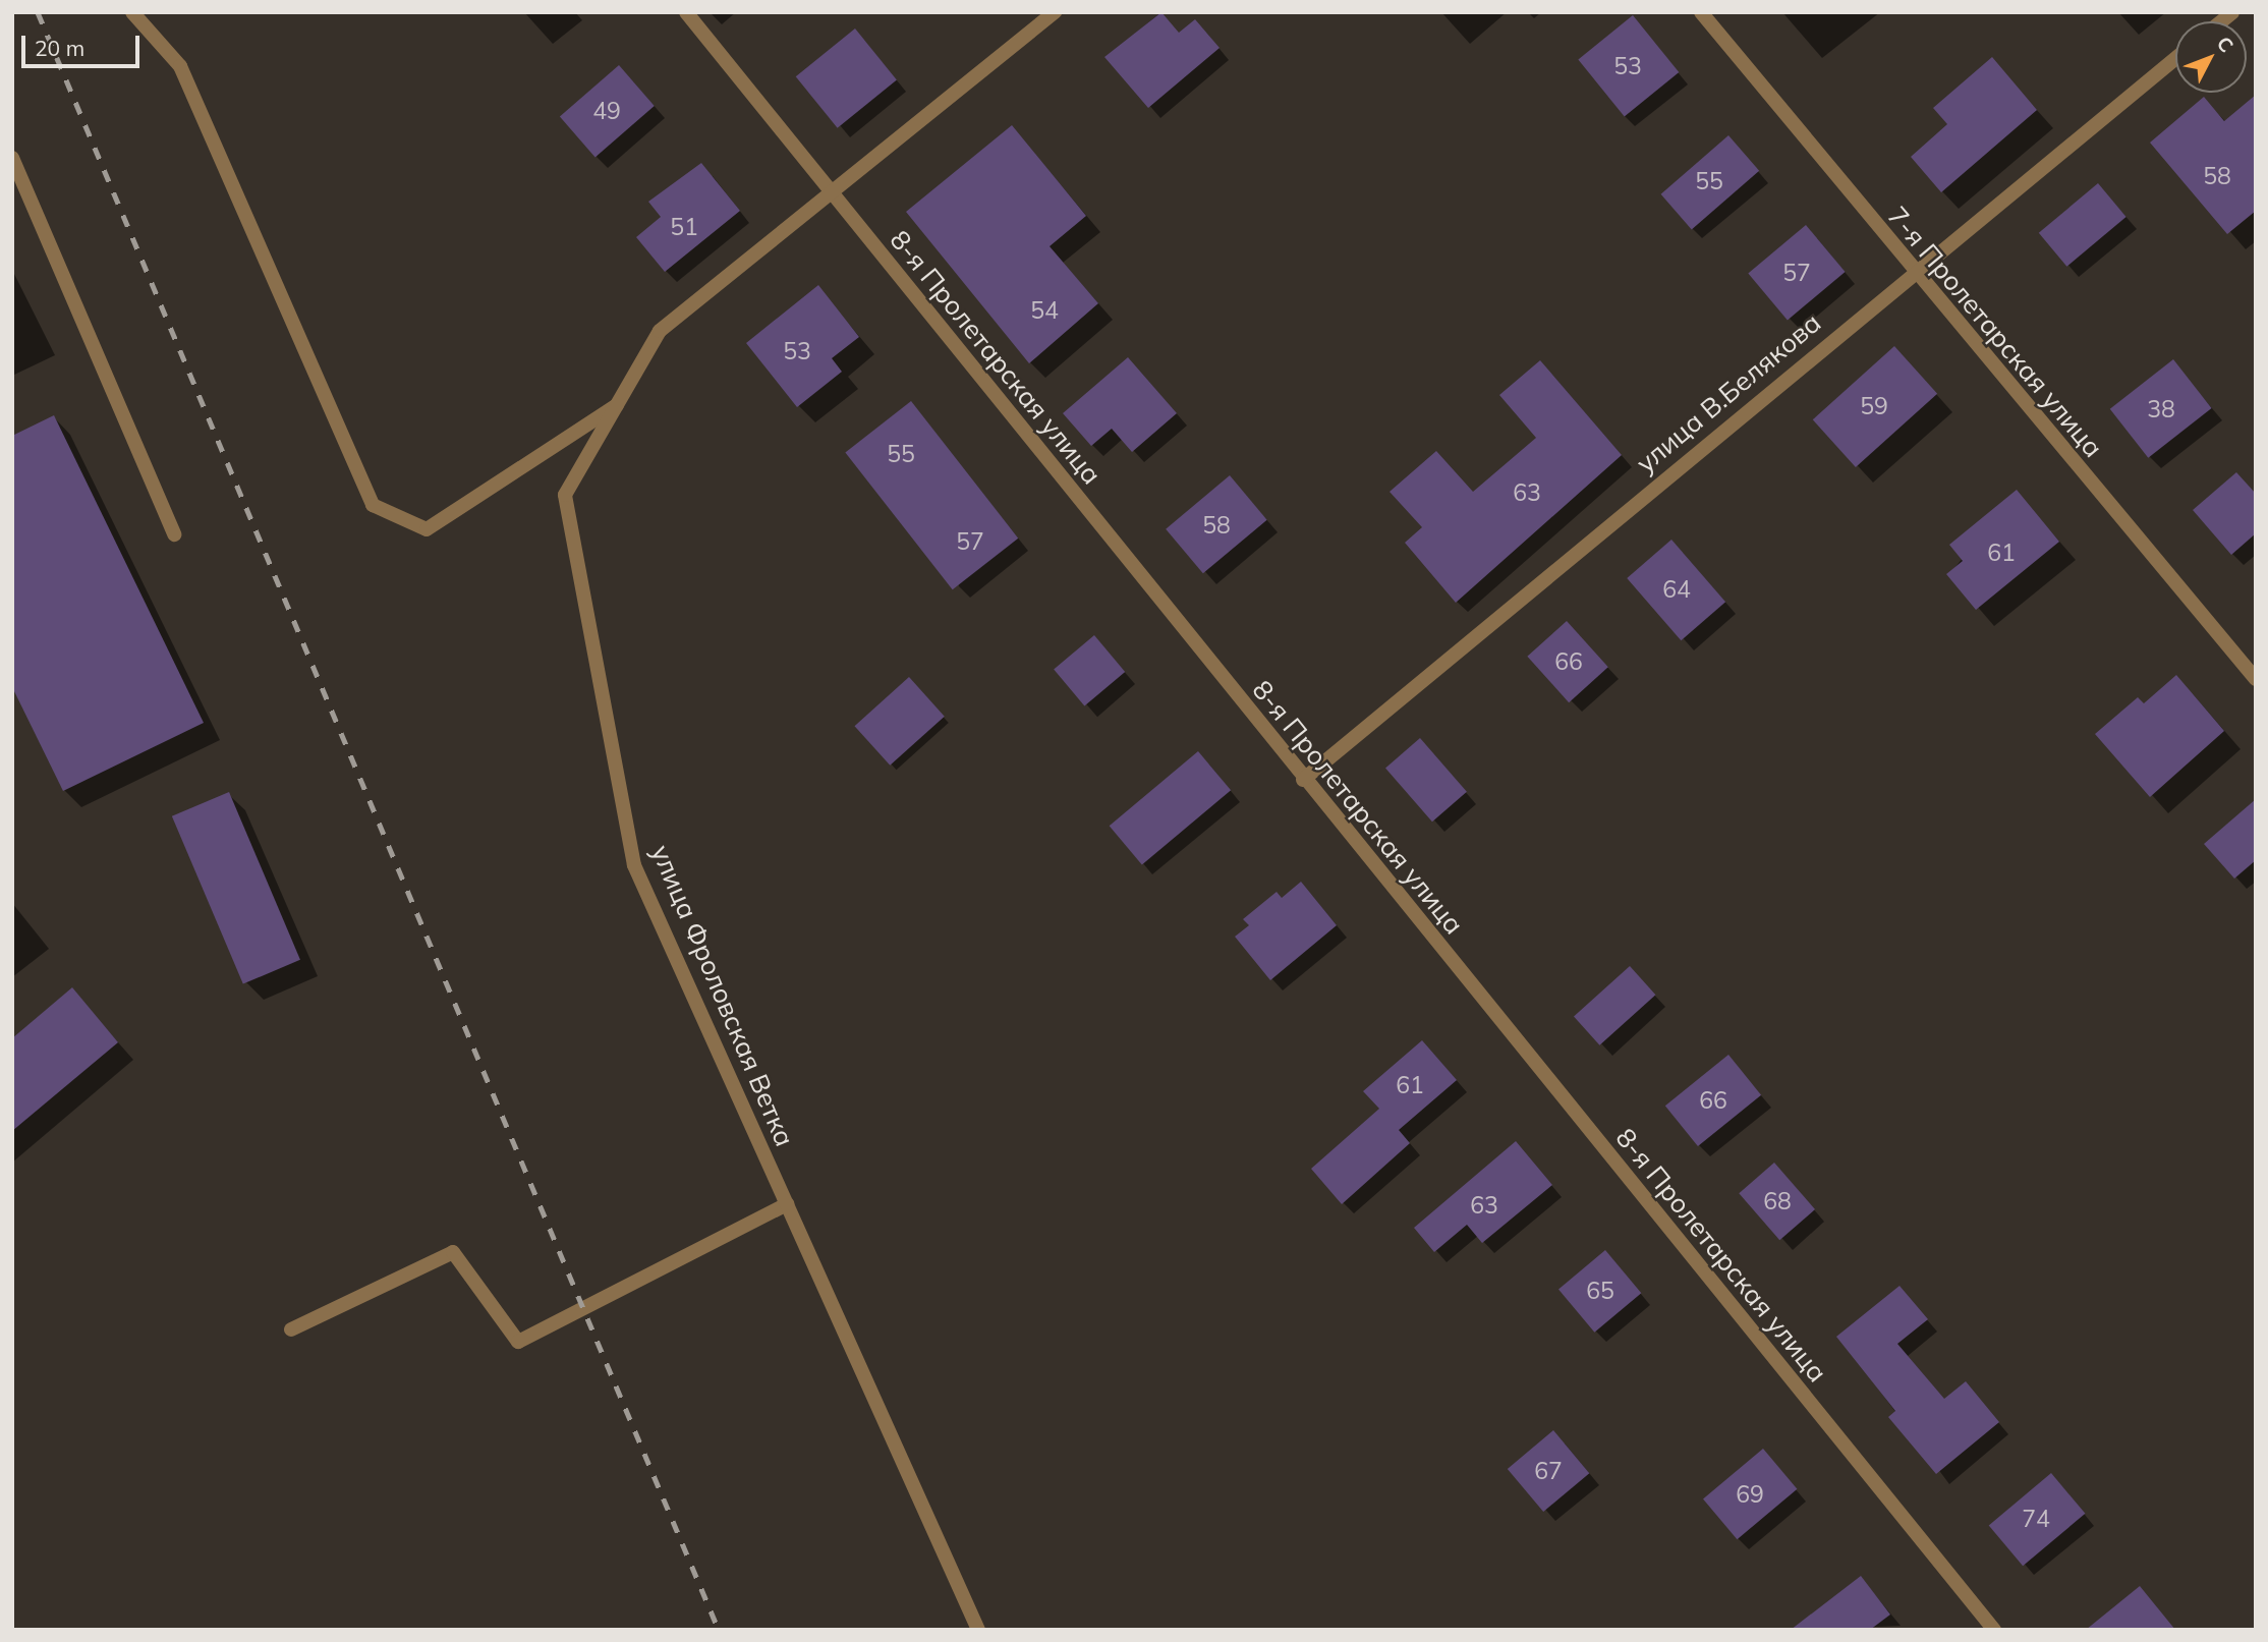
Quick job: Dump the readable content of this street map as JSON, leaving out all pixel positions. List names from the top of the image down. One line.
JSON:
{"streets":{"street":["7-я Пролетарская улица","8-я Пролетарская улица","улица В.Белякова","улица Фроловская Ветка"]},"crossings":[["7-я Пролетарская улица","улица В.Белякова"],["8-я Пролетарская улица","улица В.Белякова"],["8-я Пролетарская улица","улица Фроловская Ветка"]],"house_numbers":["53","49","58","55","51","57","54","53","59","38","55","63","58","57","61","64","66","61","66","68","63","65","67","69","74"],"scale_bar":"20 m","north":"top right"}
